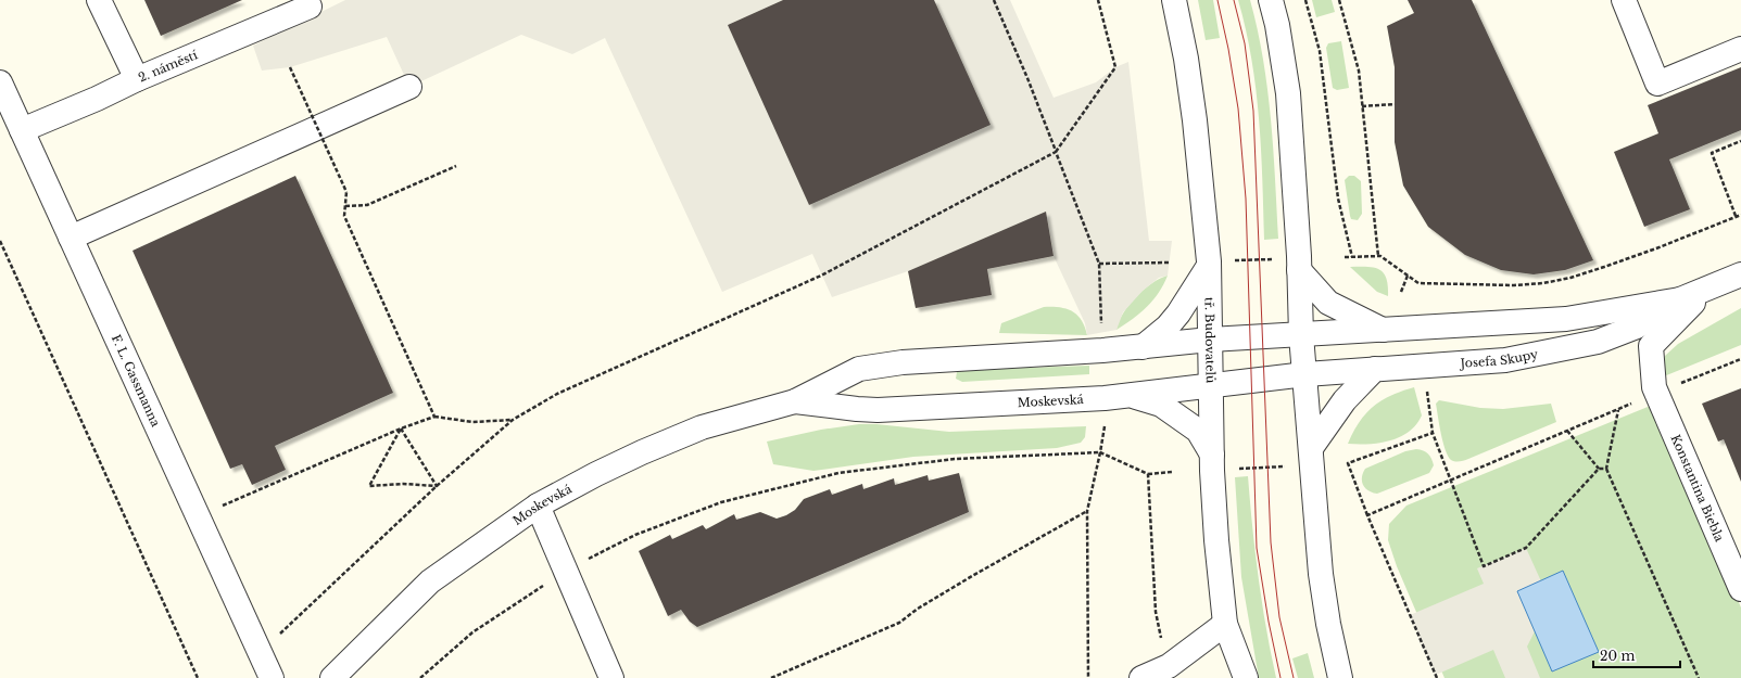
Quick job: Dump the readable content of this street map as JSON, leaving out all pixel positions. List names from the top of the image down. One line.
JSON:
{"streets":{"street":["2. náměstí","tř. Budovatelů","Josefa Skupy","F. L. Gassmanna","Moskevská","Konstantina Biebla"]},"crossings":[["2. náměstí","F. L. Gassmanna"],["tř. Budovatelů","Josefa Skupy"],["tř. Budovatelů","Moskevská"],["Josefa Skupy","Moskevská"],["Josefa Skupy","Konstantina Biebla"]],"scale_bar":"20 m"}
